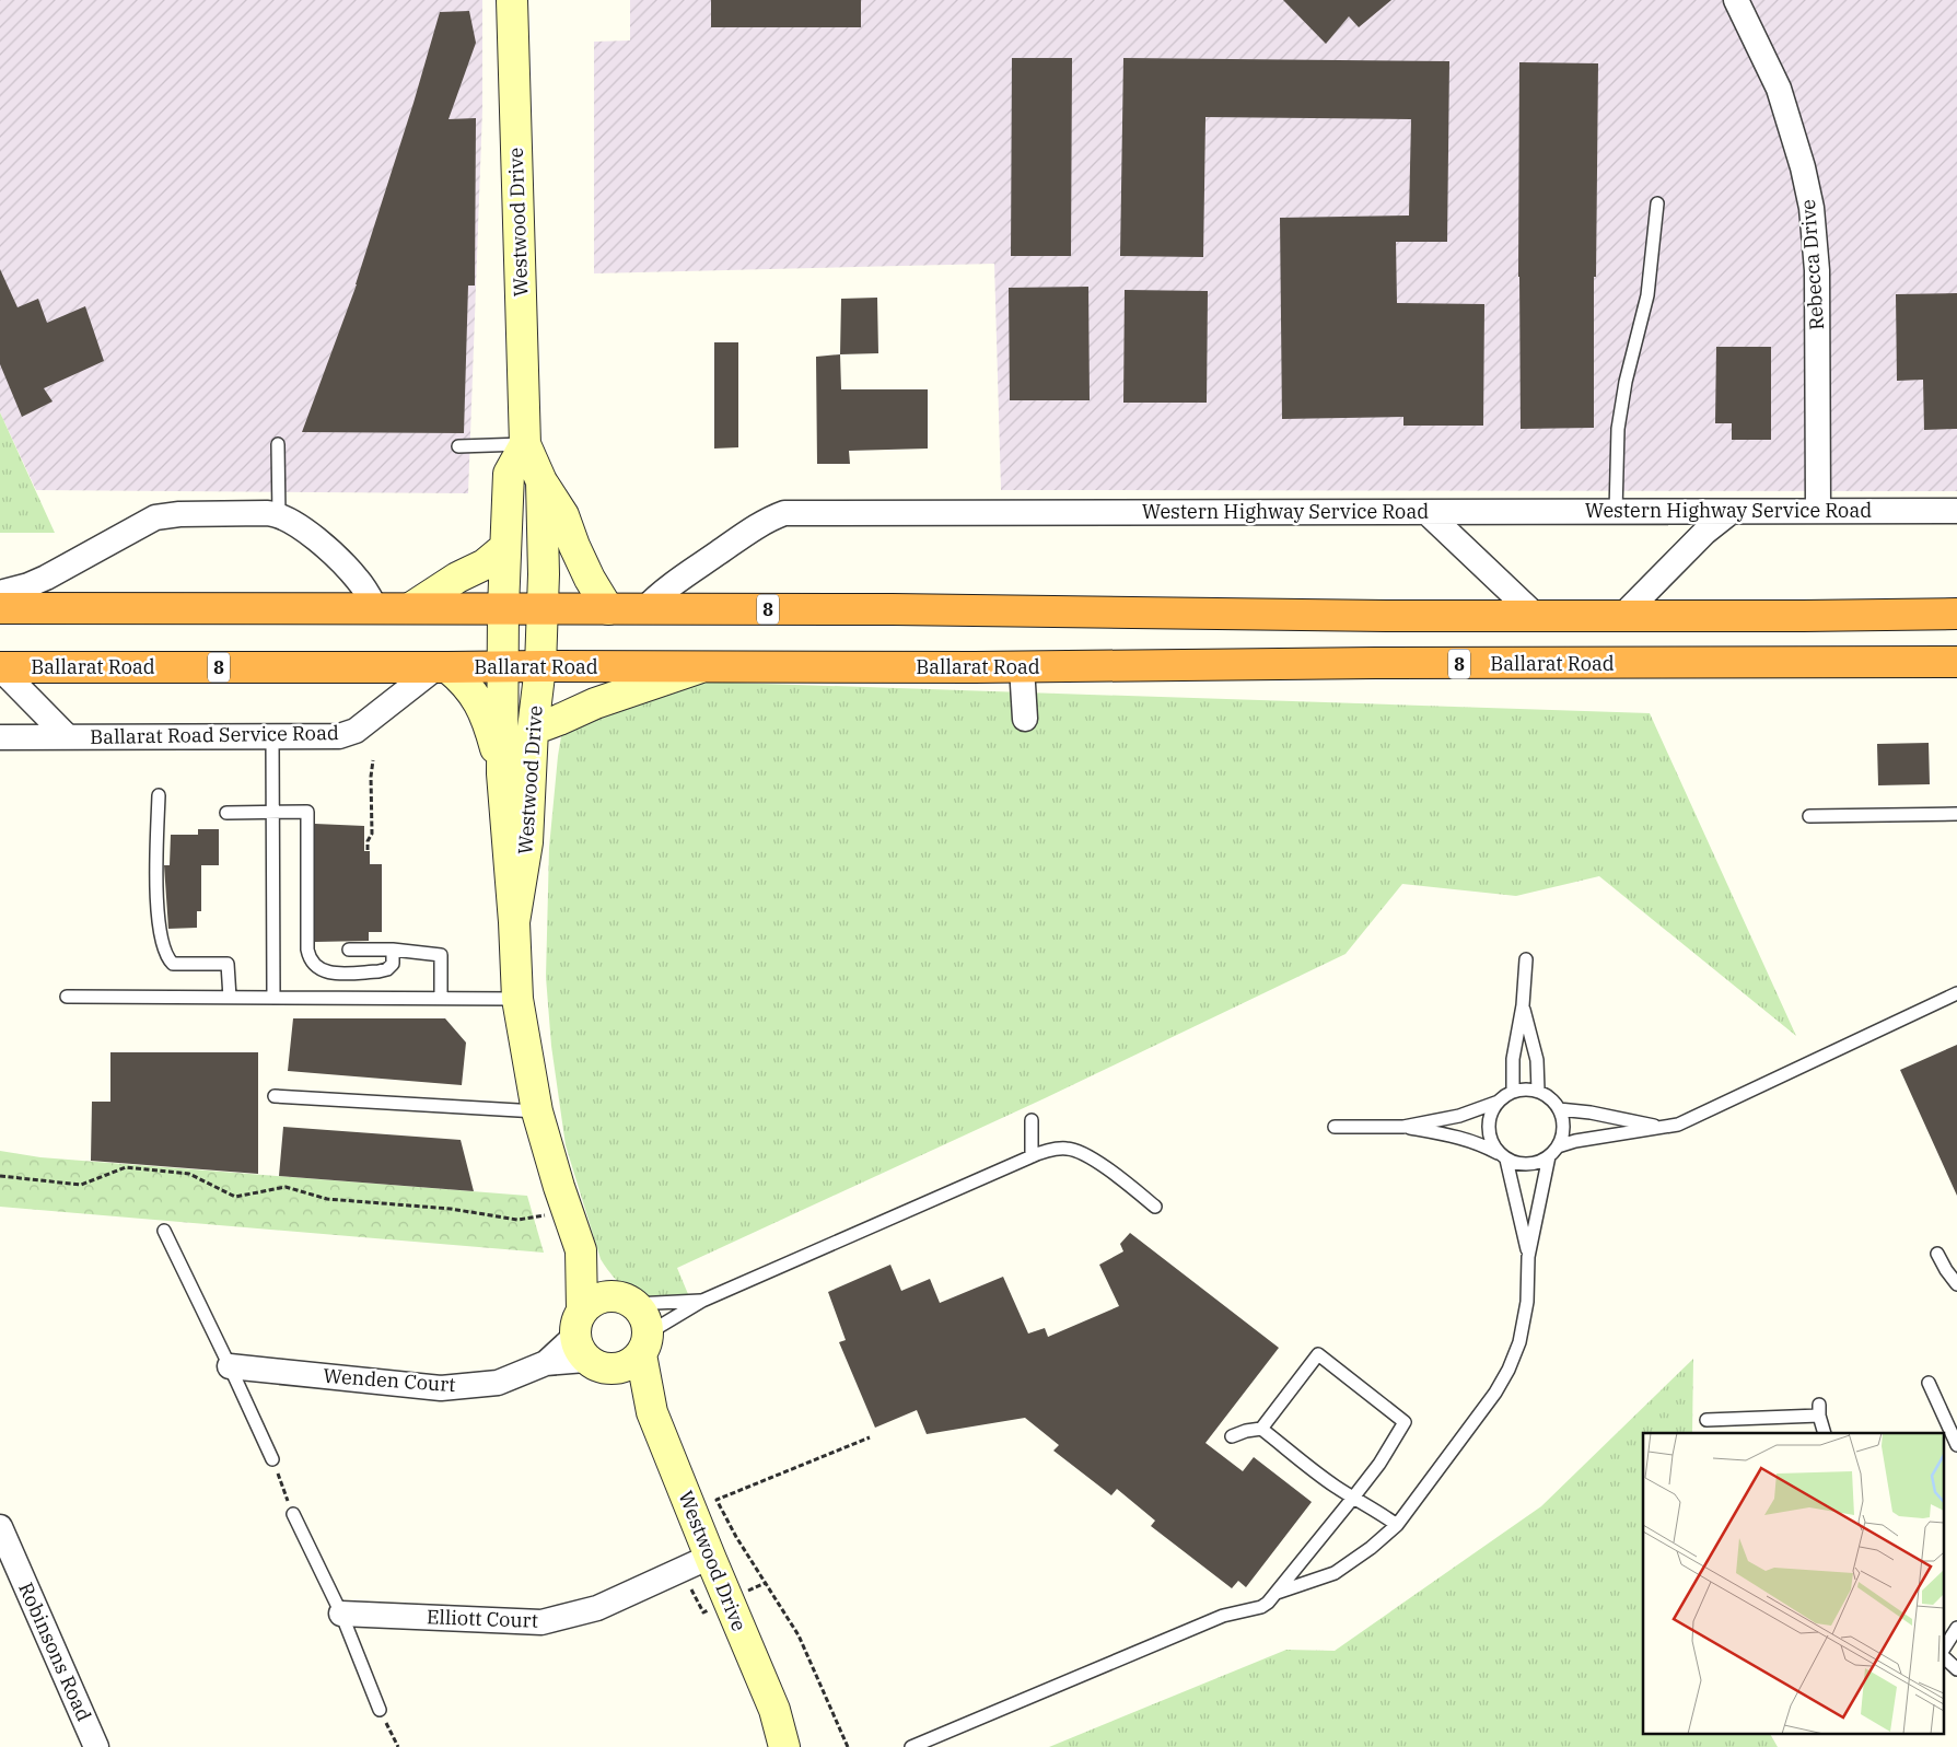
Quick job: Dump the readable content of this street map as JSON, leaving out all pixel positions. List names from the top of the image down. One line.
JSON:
{"streets":{"highway":["8","Ballarat Road"],"street":["Westwood Drive","Rebecca Drive","Western Highway Service Road","Ballarat Road Service Road","Wenden Court","Elliott Court","Robinsons Road"]},"crossings":[["Westwood Drive","8"],["Westwood Drive","Ballarat Road"],["Westwood Drive","Wenden Court"],["Westwood Drive","Elliott Court"],["Rebecca Drive","Western Highway Service Road"],["Western Highway Service Road","8"],["Ballarat Road","Ballarat Road Service Road"]]}
